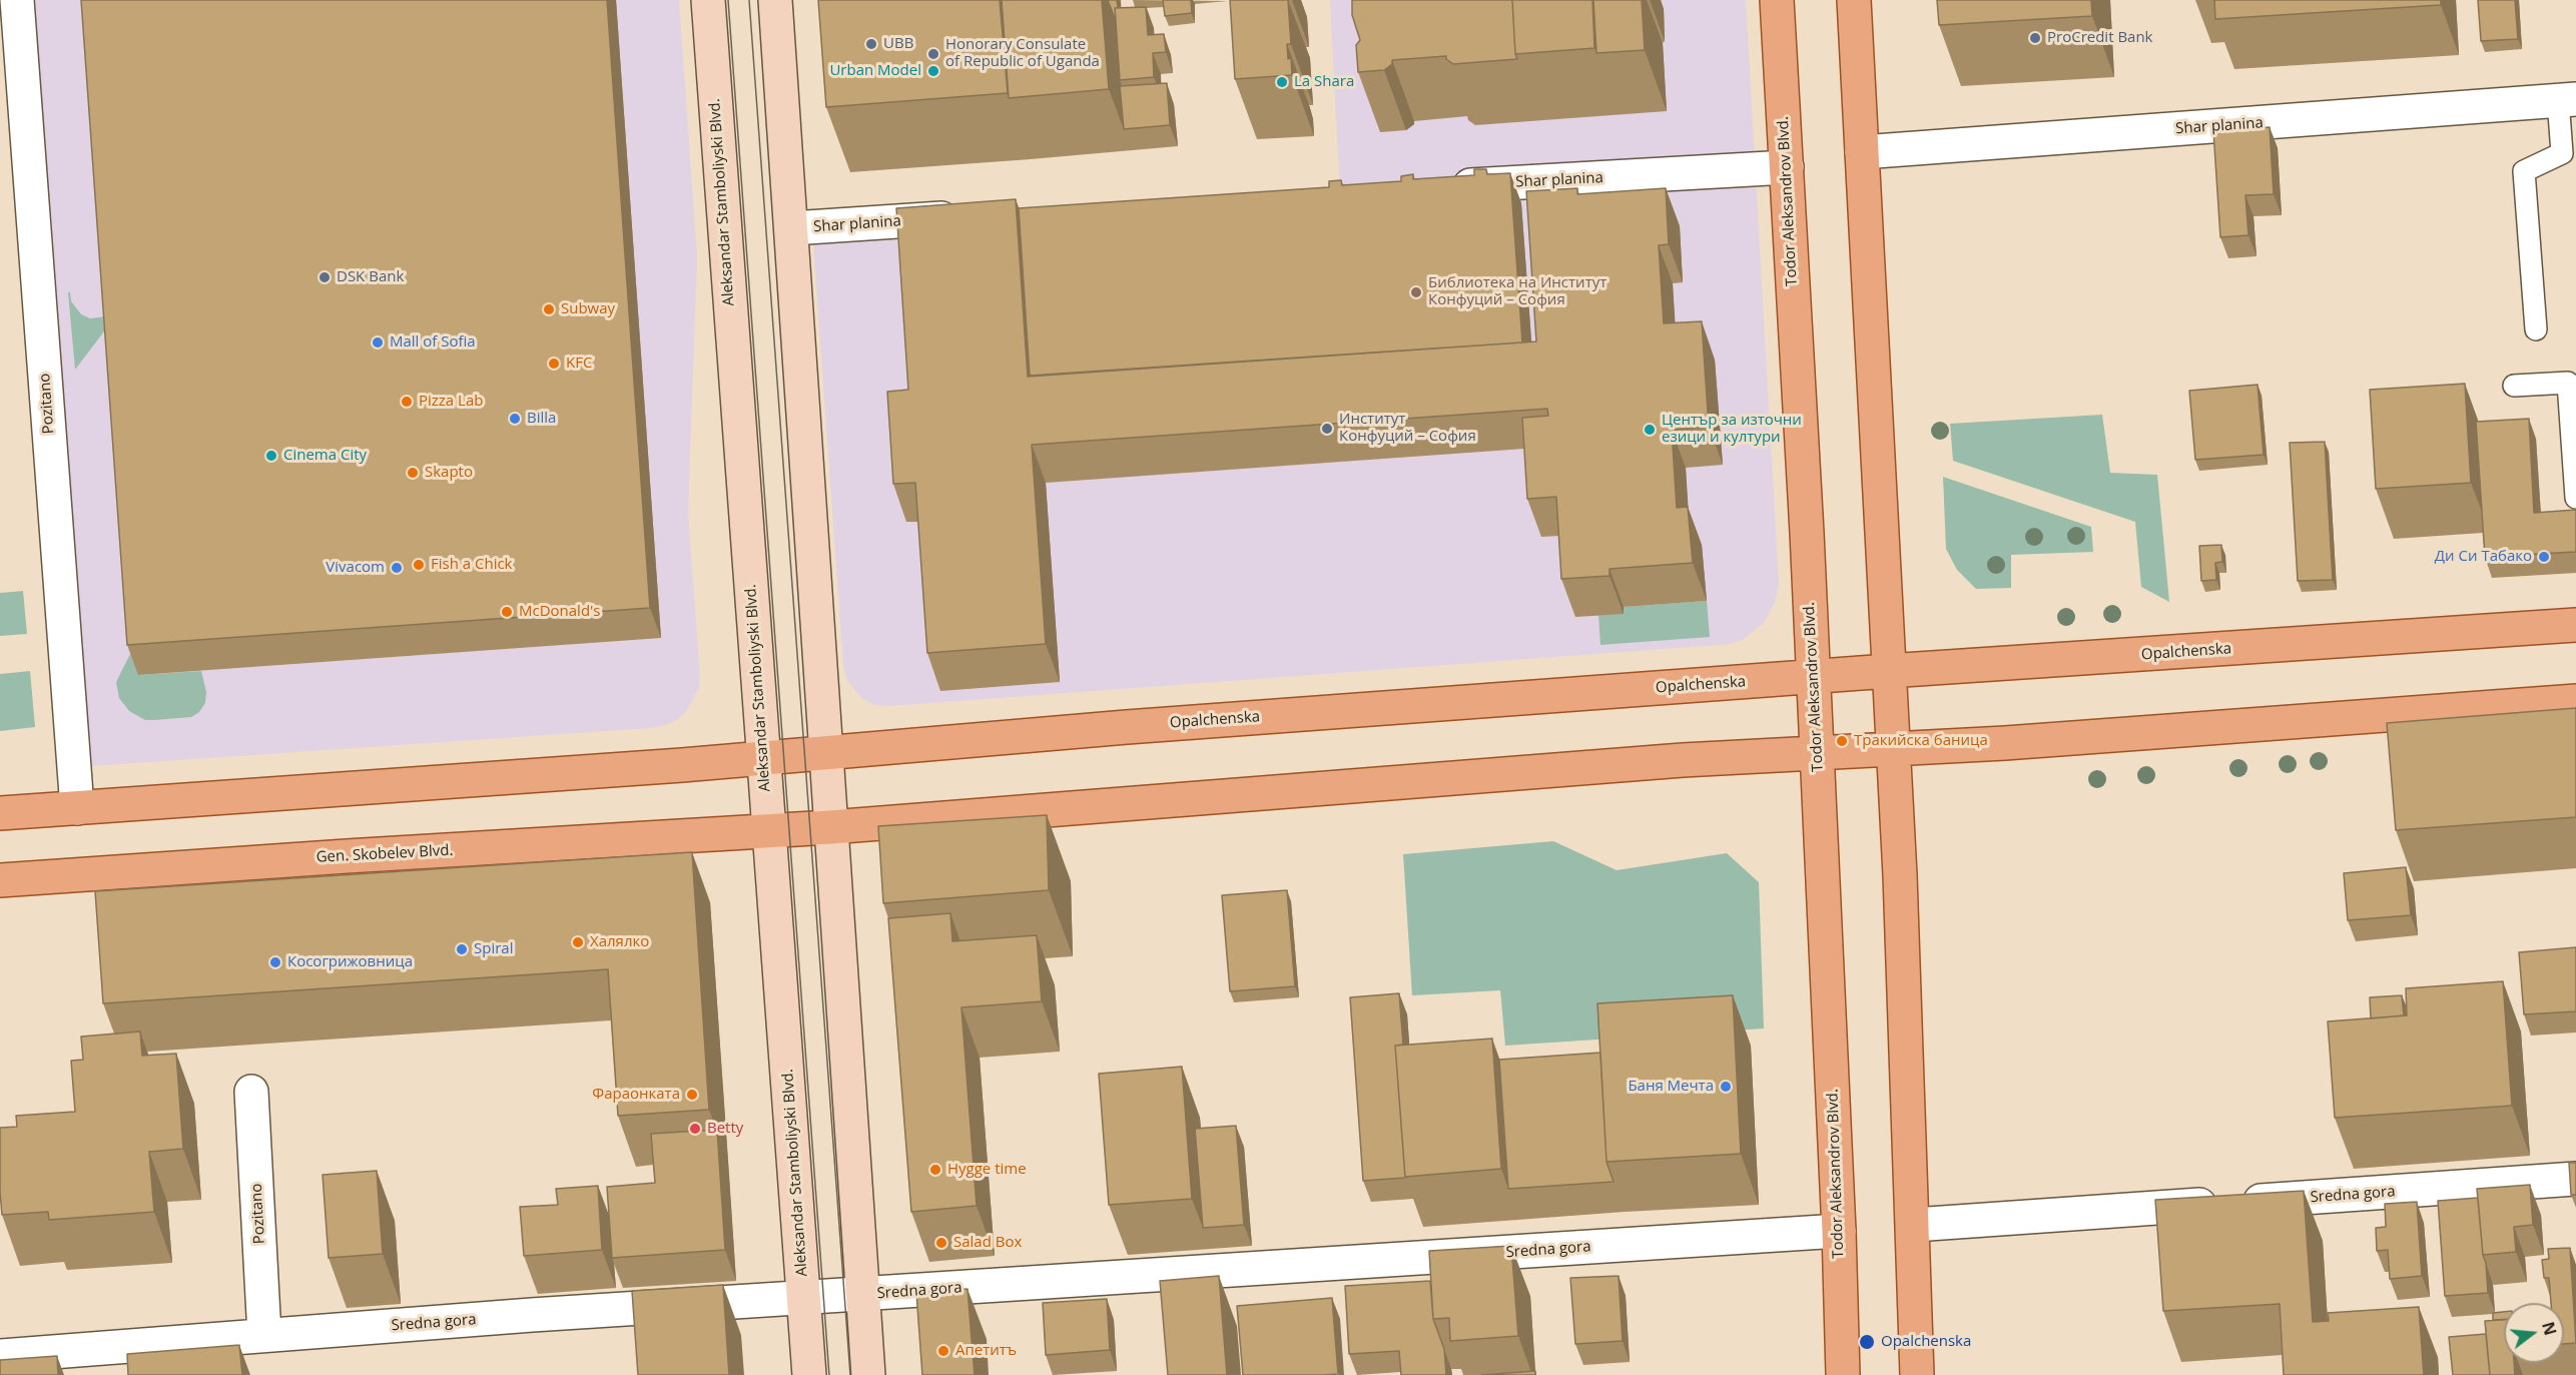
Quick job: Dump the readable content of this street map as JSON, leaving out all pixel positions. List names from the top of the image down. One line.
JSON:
{"streets":{"main road":["Todor Aleksandrov Blvd.","Aleksandar Stamboliyski Blvd.","Opalchenska","Gen. Skobelev Blvd."],"street":["Shar planina","Pozitano","Sredna gora"]},"crossings":[["Shar planina","Todor Aleksandrov Blvd."],["Todor Aleksandrov Blvd.","Opalchenska"],["Todor Aleksandrov Blvd.","Sredna gora"],["Aleksandar Stamboliyski Blvd.","Opalchenska"],["Aleksandar Stamboliyski Blvd.","Gen. Skobelev Blvd."],["Aleksandar Stamboliyski Blvd.","Sredna gora"],["Pozitano","Sredna gora"]],"places":["ProCredit Bank","UBB","Honorary Consulate of Republic of Uganda","Urban Model","La Shara","DSK Bank","Библиотека на Институт Конфуций – София","Subway","Mall of Sofia","KFC","Pizza Lab","Billa","Институт Конфуций – София","Център за източни езици и култури","Cinema City","Skapto","Ди Си Табако","Fish a Chick","Vivacom","McDonald's","Тракийска баница","Халялко","Spiral","Косогрижовница","Баня Мечта","Фараонката","Betty","Hygge time","Salad Box","Opalchenska","Апетитъ"],"north":"right"}
